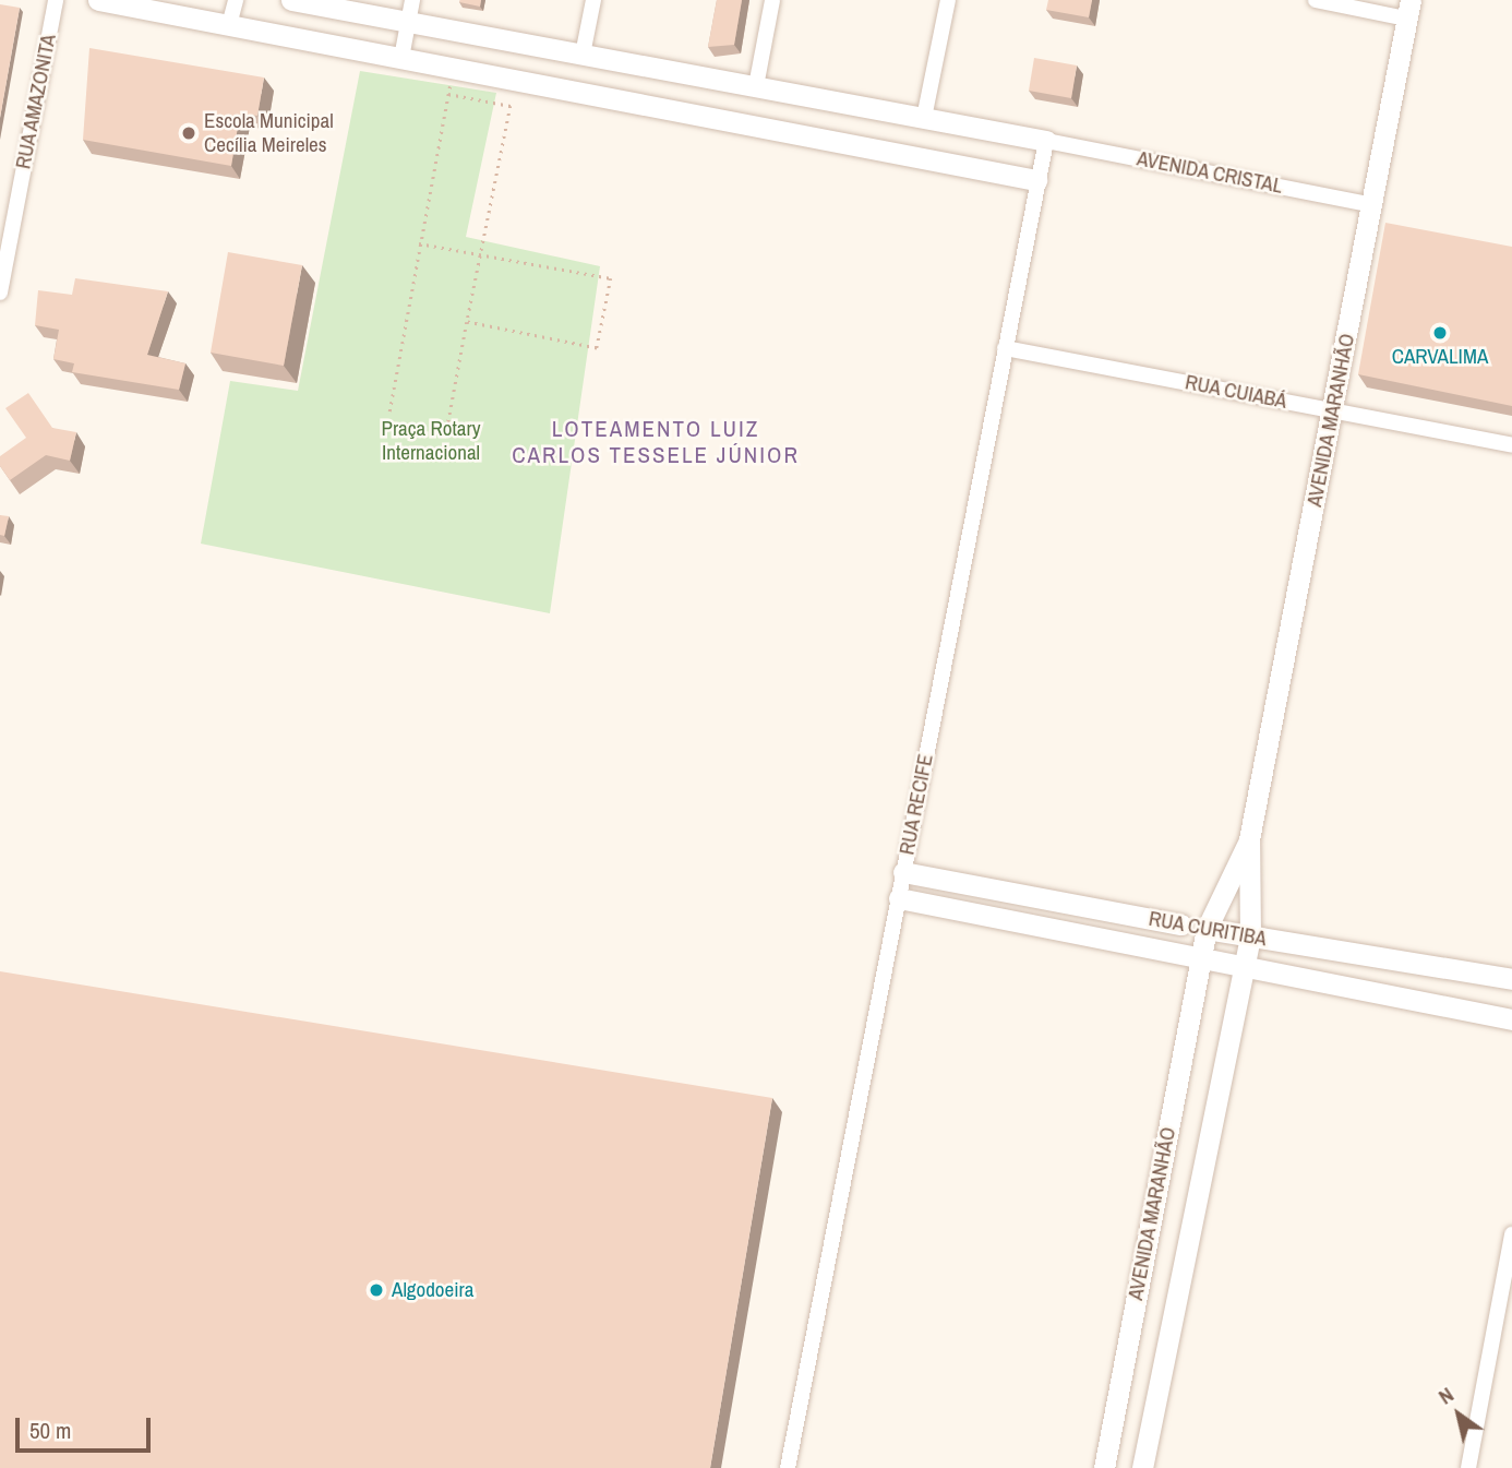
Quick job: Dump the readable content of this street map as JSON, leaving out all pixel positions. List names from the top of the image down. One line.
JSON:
{"streets":{"street":["RUA AMAZONITA","AVENIDA CRISTAL","RUA CUIABÁ","AVENIDA MARANHÃO","RUA RECIFE","RUA CURITIBA"]},"crossings":[["AVENIDA CRISTAL","AVENIDA MARANHÃO"],["AVENIDA CRISTAL","RUA RECIFE"],["RUA CUIABÁ","AVENIDA MARANHÃO"],["RUA CUIABÁ","RUA RECIFE"],["AVENIDA MARANHÃO","RUA CURITIBA"],["RUA RECIFE","RUA CURITIBA"]],"districts":["LOTEAMENTO LUIZ CARLOS TESSELE JÚNIOR"],"parks":["Praça Rotary Internacional"],"places":["Escola Municipal Cecília Meireles","CARVALIMA","Algodoeira"],"scale_bar":"50 m","north":"top left"}
